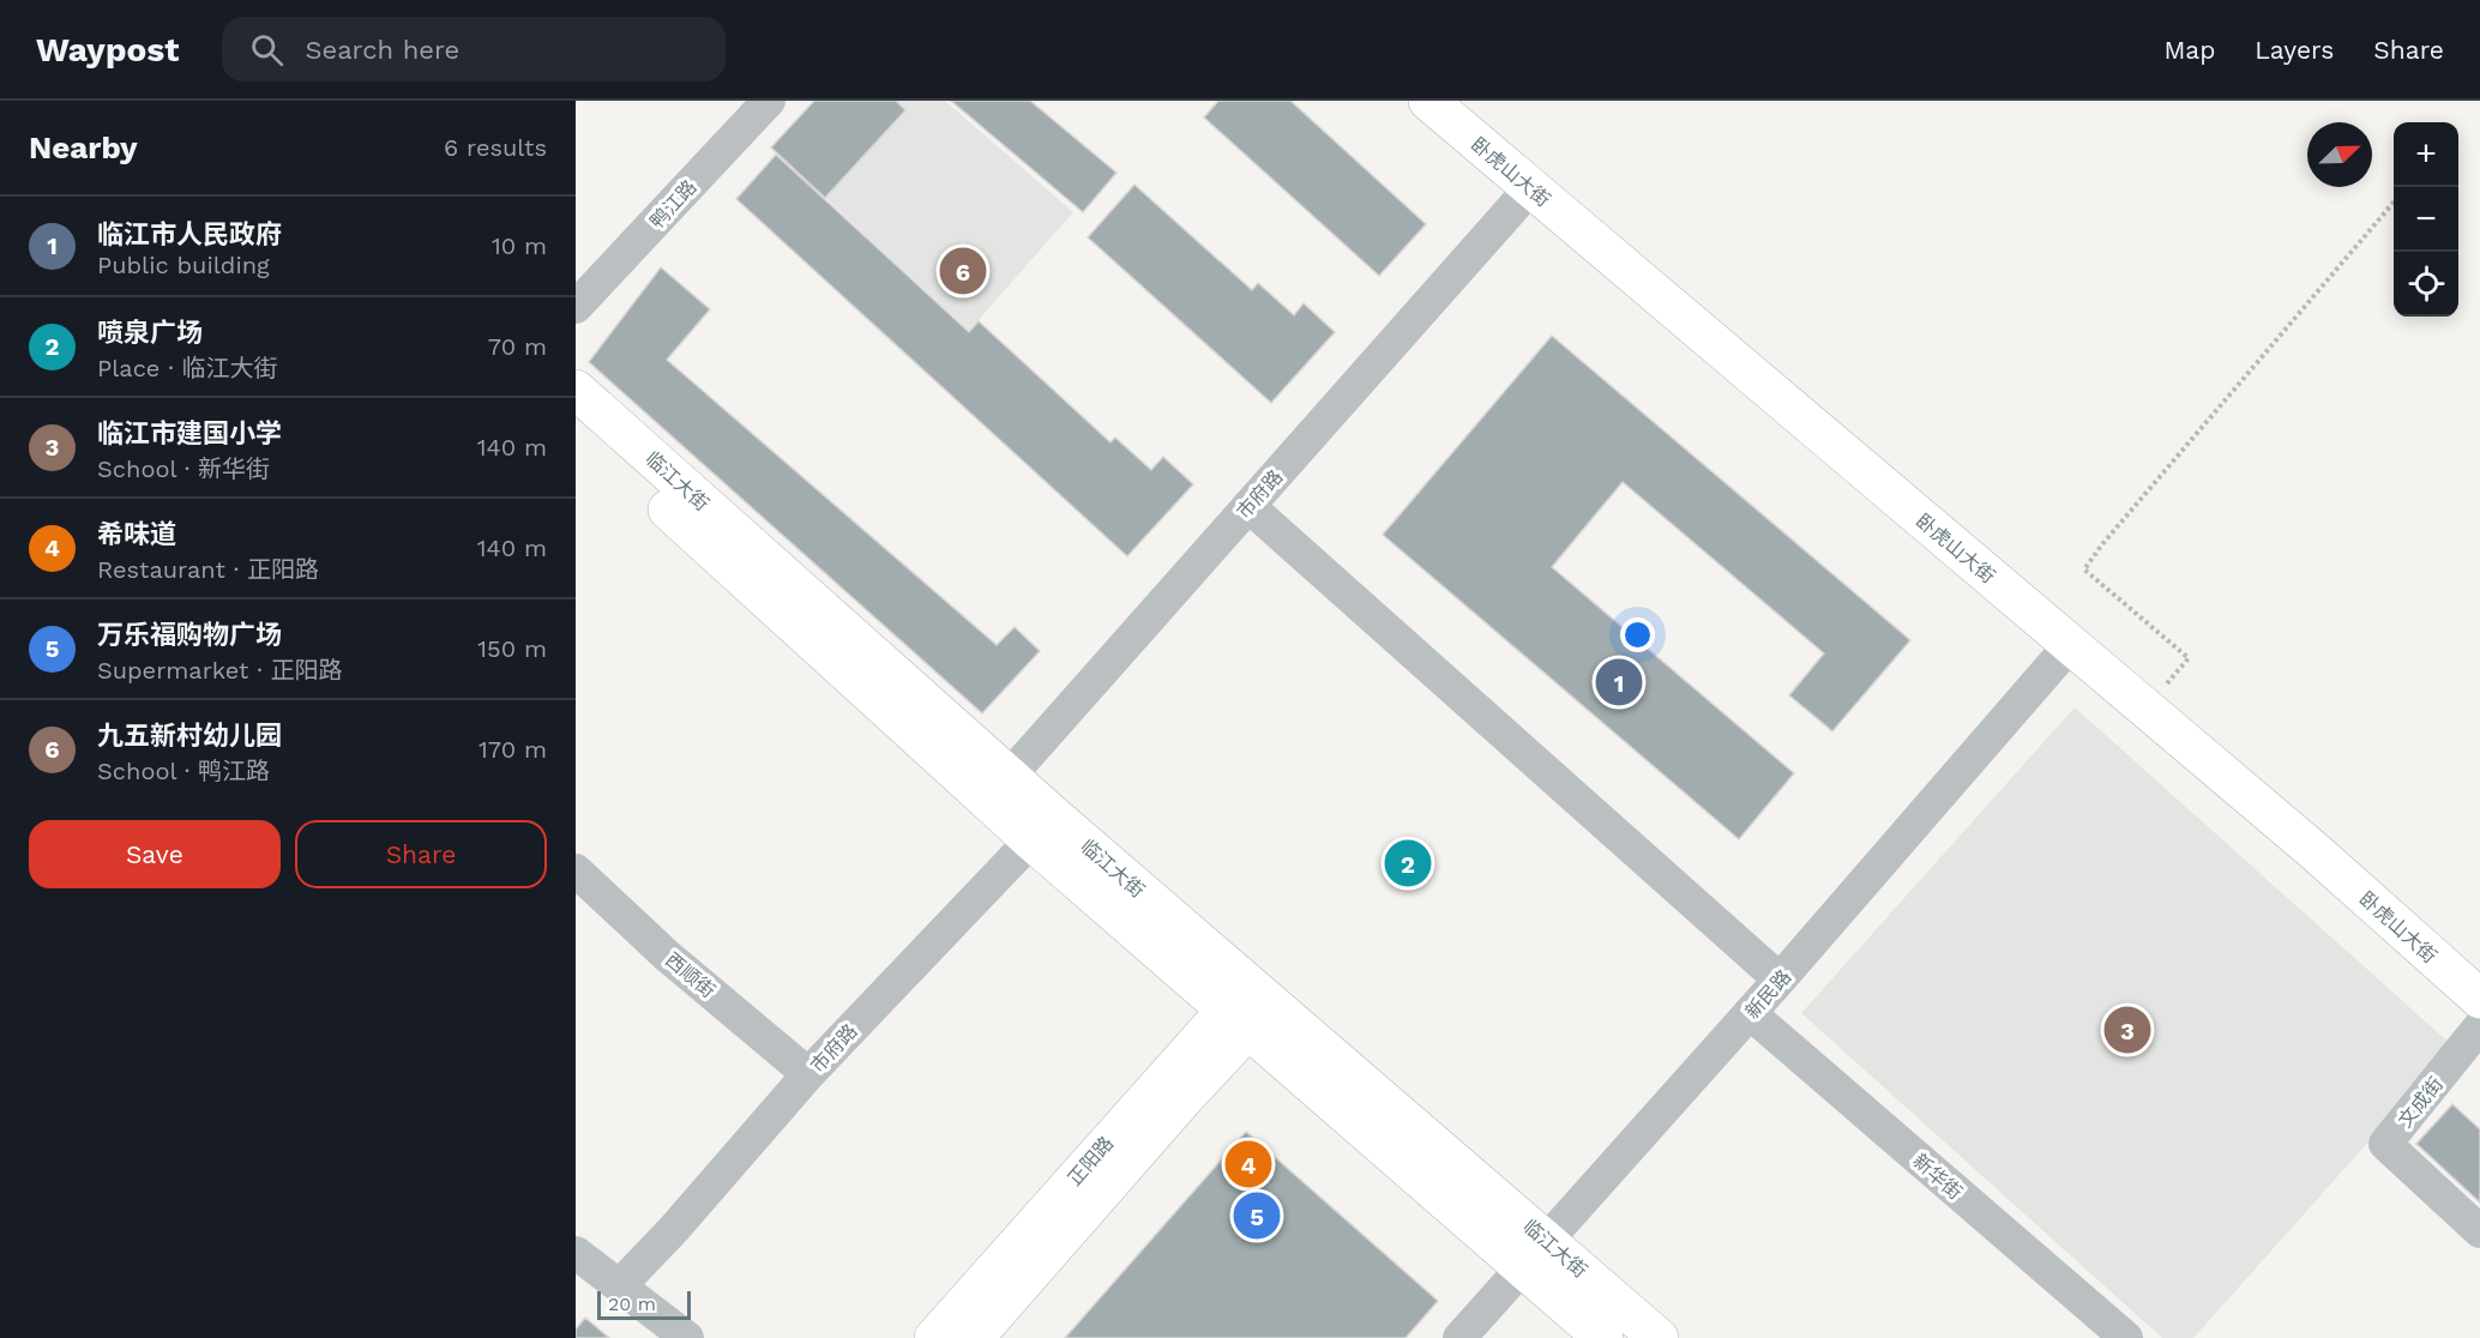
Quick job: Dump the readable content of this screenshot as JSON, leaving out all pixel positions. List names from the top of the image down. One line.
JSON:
{"streets":{"main road":["卧虎山大街","临江大街","正阳路"],"street":["鸭江路","市府路","西顺街","新民路","文成街","新华街"]},"crossings":[["卧虎山大街","市府路"],["卧虎山大街","新民路"],["临江大街","市府路"],["临江大街","新民路"],["临江大街","正阳路"],["市府路","西顺街"],["新民路","新华街"]],"scale_bar":"20 m","north":"top right","page":{"header":"Waypost","search":"Search here","nav":["Map","Layers","Share"],"heading":["Nearby","6 results"],"map_buttons":["+","−"],"list":[{"mark":"1","name":"临江市人民政府","note":"Public building","value":"10 m"},{"mark":"2","name":"喷泉广场","note":"Place · 临江大街","value":"70 m"},{"mark":"3","name":"临江市建国小学","note":"School · 新华街","value":"140 m"},{"mark":"4","name":"希味道","note":"Restaurant · 正阳路","value":"140 m"},{"mark":"5","name":"万乐福购物广场","note":"Supermarket · 正阳路","value":"150 m"},{"mark":"6","name":"九五新村幼儿园","note":"School · 鸭江路","value":"170 m"}],"pins":["6","1","2","3","4","5"],"buttons":["Save","Share"],"scale":"20 m"}}
